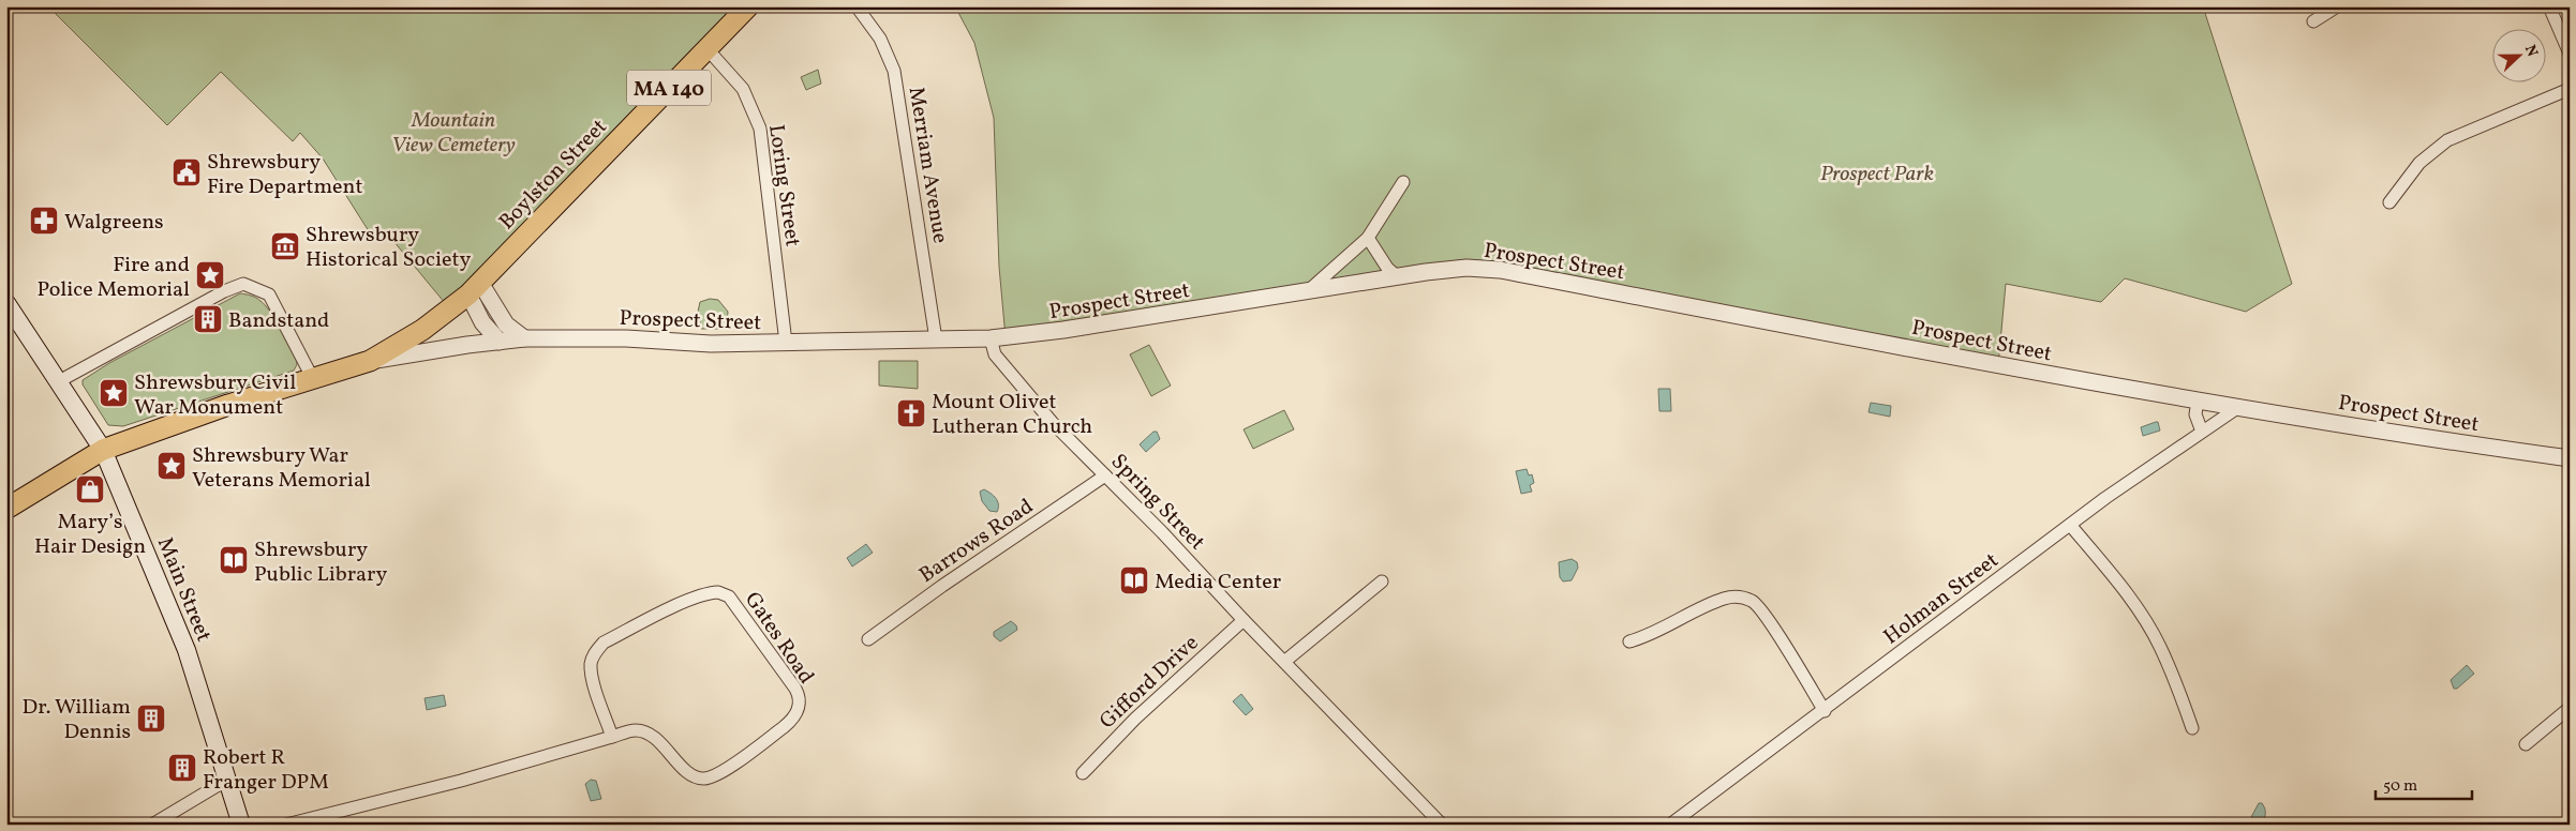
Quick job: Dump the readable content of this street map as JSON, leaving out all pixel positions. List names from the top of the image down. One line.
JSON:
{"streets":{"main road":["MA 140","Boylston Street","Main Street"],"street":["Merriam Avenue","Loring Street","Prospect Street","Spring Street","Barrows Road","Holman Street","Gates Road","Gifford Drive"]},"crossings":[["MA 140","Boylston Street"],["MA 140","Main Street"],["Merriam Avenue","Prospect Street"],["Boylston Street","Loring Street"],["Boylston Street","Prospect Street"],["Boylston Street","Main Street"],["Loring Street","Prospect Street"],["Prospect Street","Spring Street"],["Prospect Street","Holman Street"],["Spring Street","Barrows Road"],["Spring Street","Gifford Drive"]],"parks":["Mountain View Cemetery","Prospect Park"],"places":{"public building":["Shrewsbury Fire Department"],"pharmacy":["Walgreens"],"museum":["Shrewsbury Historical Society"],"place":["Fire and Police Memorial","Shrewsbury Civil War Monument","Shrewsbury War Veterans Memorial"],"building":["Bandstand","Dr. William Dennis","Robert R Franger DPM"],"church":["Mount Olivet Lutheran Church"],"shop":["Mary’s Hair Design"],"library":["Shrewsbury Public Library","Media Center"]},"scale_bar":"50 m","north":"right"}
